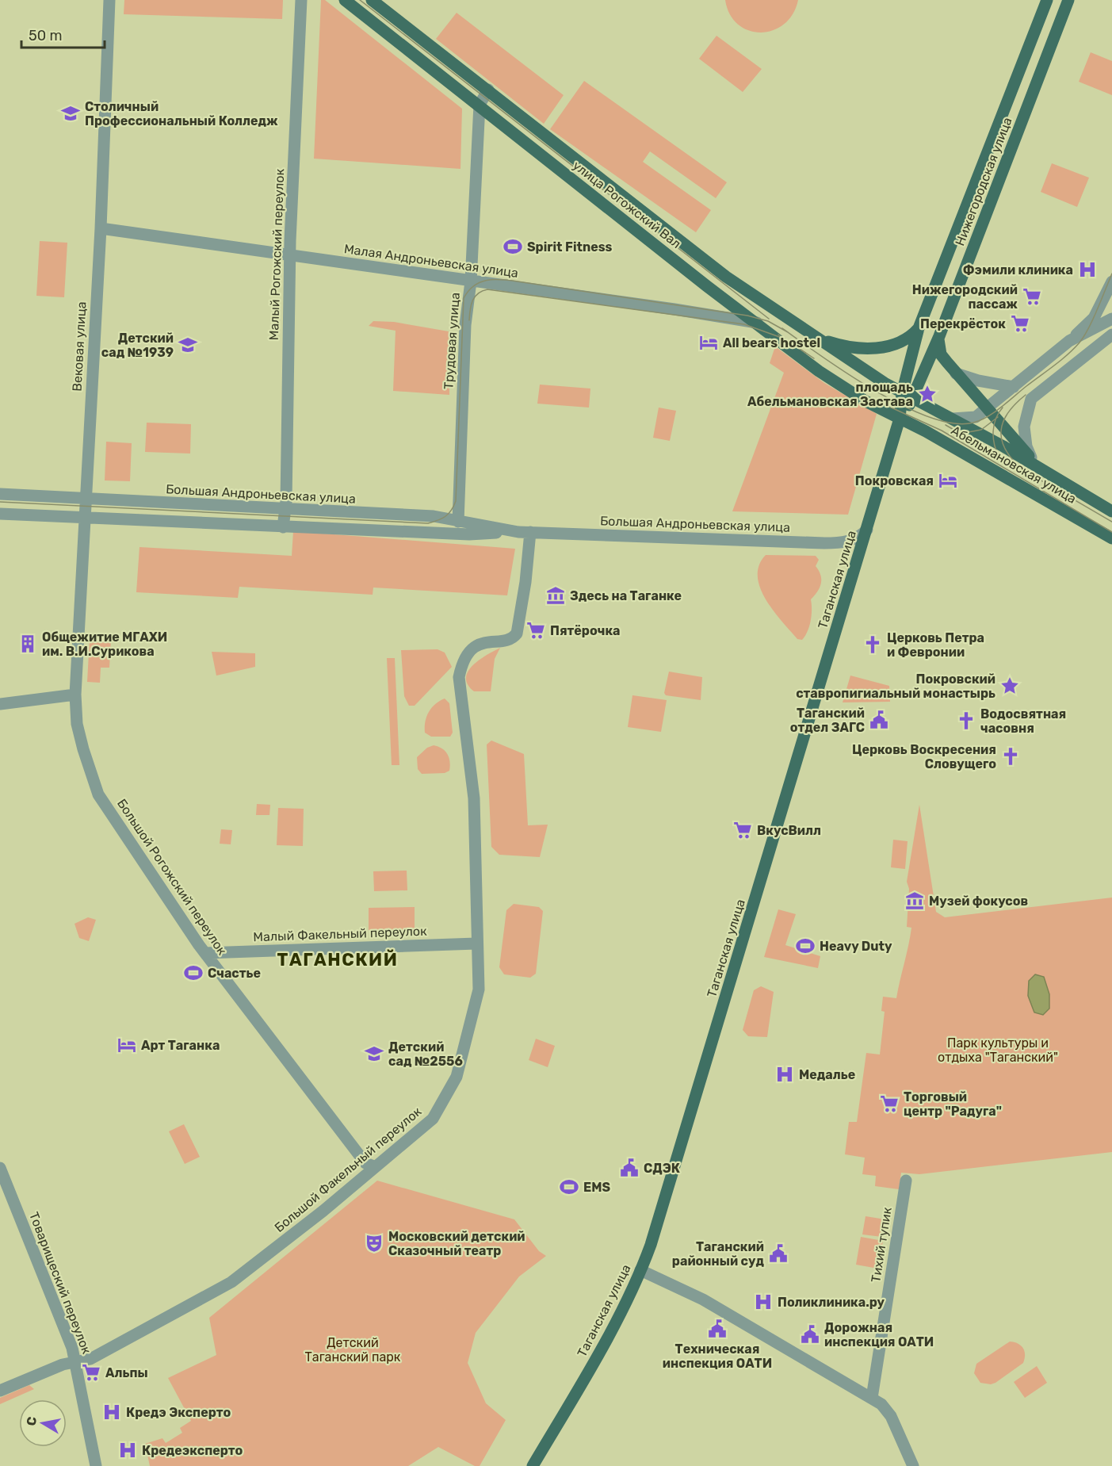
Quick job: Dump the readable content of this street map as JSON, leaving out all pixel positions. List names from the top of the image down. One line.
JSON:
{"streets":{"main road":["Нижегородская улица","улица Рогожский Вал","Абельмановская улица","Таганская улица"],"street":["Малый Рогожский переулок","Малая Андроньевская улица","Трудовая улица","Вековая улица","Большая Андроньевская улица","Большой Рогожский переулок","Малый Факельный переулок","Большой Факельный переулок","Тихий тупик","Товарищеский переулок"]},"crossings":[["Нижегородская улица","улица Рогожский Вал"],["Нижегородская улица","Абельмановская улица"],["улица Рогожский Вал","Малая Андроньевская улица"],["улица Рогожский Вал","Трудовая улица"],["улица Рогожский Вал","Абельмановская улица"],["улица Рогожский Вал","Таганская улица"],["Малый Рогожский переулок","Малая Андроньевская улица"],["Малый Рогожский переулок","Большая Андроньевская улица"],["Малая Андроньевская улица","Трудовая улица"],["Малая Андроньевская улица","Вековая улица"],["Трудовая улица","Большая Андроньевская улица"],["Вековая улица","Большая Андроньевская улица"],["Вековая улица","Большой Рогожский переулок"],["Абельмановская улица","Таганская улица"],["Большая Андроньевская улица","Таганская улица"],["Большая Андроньевская улица","Большой Факельный переулок"],["Большой Рогожский переулок","Малый Факельный переулок"],["Большой Рогожский переулок","Большой Факельный переулок"],["Малый Факельный переулок","Большой Факельный переулок"],["Большой Факельный переулок","Товарищеский переулок"]],"districts":["ТАГАНСКИЙ"],"parks":["Парк культуры и отдыха \"Таганский\"","Детский Таганский парк"],"places":{"school or university":["Столичный Профессиональный Колледж","Детский сад №1939","Детский сад №2556"],"sports":["Spirit Fitness","Heavy Duty","Счастье","EMS"],"hospital":["Фэмили клиника","Медалье","Поликлиника.ру","Кредэ Эксперто","Кредеэксперто"],"supermarket":["Нижегородский пассаж","Перекрёсток","Пятёрочка","ВкусВилл","Торговый центр \"Радуга\"","Альпы"],"hotel":["All bears hostel","Покровская","Арт Таганка"],"place":["площадь Абельмановская Застава","Покровский ставропигиальный монастырь"],"museum":["Здесь на Таганке","Музей фокусов"],"building":["Общежитие МГАХИ им. В.И.Сурикова"],"church":["Церковь Петра и Февронии","Водосвятная часовня","Церковь Воскресения Словущего"],"public building":["Таганский отдел ЗАГС","СДЭК","Таганский районный суд","Техническая инспекция ОАТИ","Дорожная инспекция ОАТИ"],"theatre":["Московский детский Сказочный театр"]},"scale_bar":"50 m","north":"left"}
